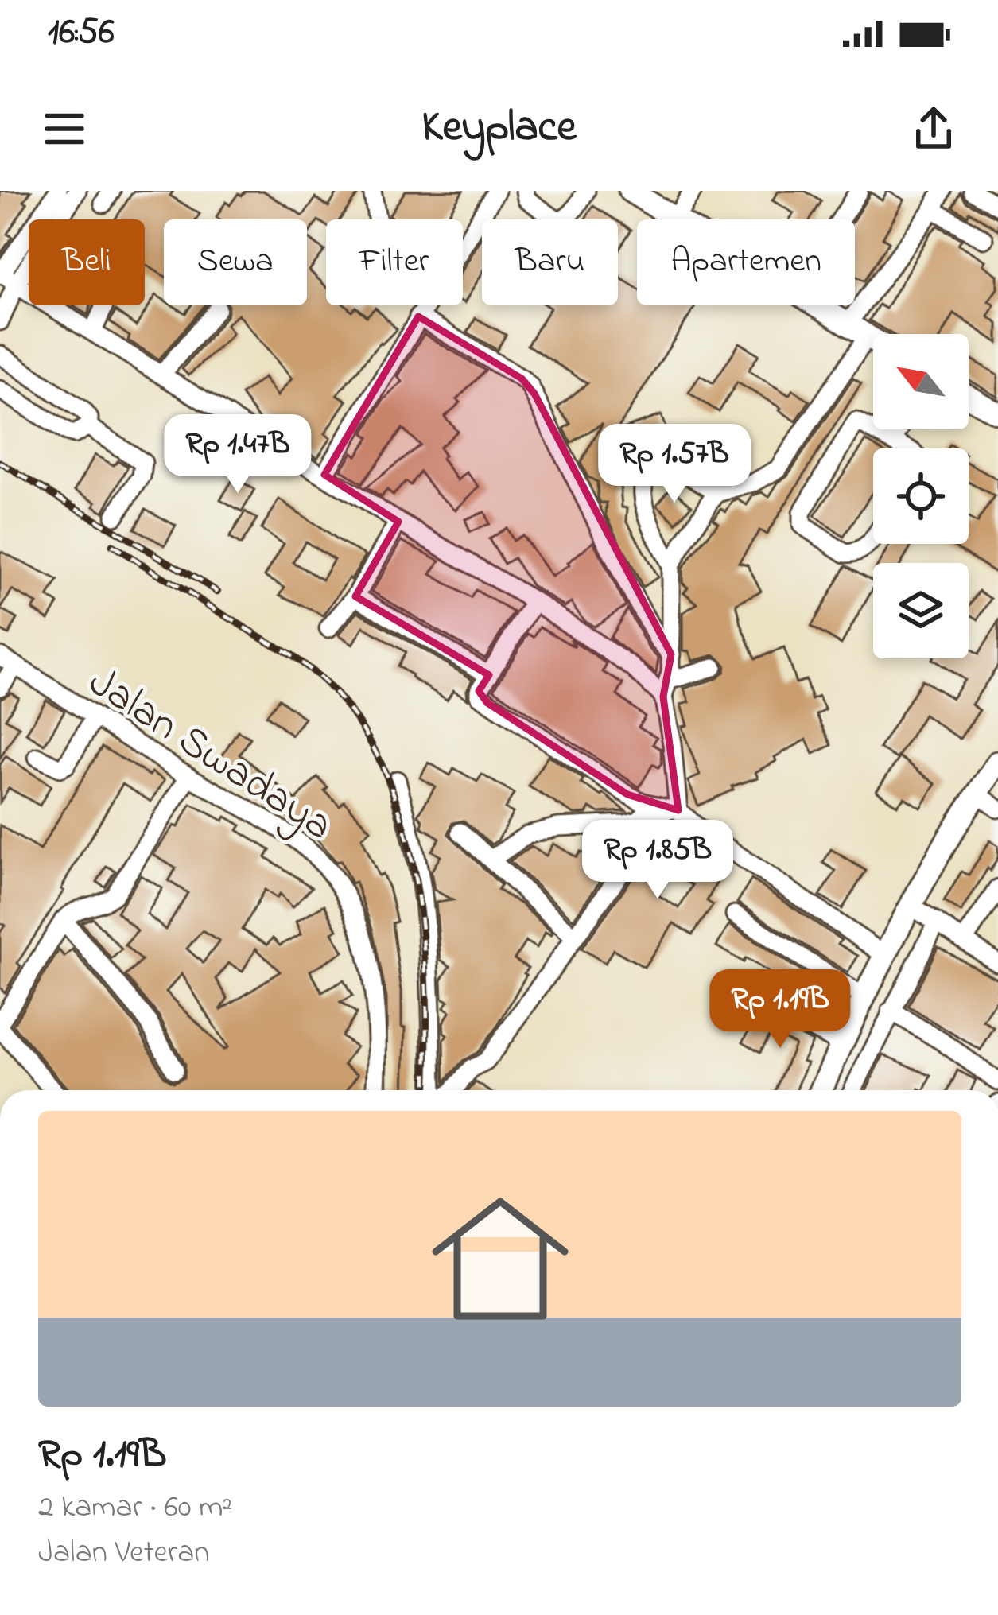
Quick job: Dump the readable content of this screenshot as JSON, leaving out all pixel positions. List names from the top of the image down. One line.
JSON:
{"streets":{"street":["Jalan Swadaya"]},"north":"top left","page":{"status":"16:56","header":"Keyplace","chip":["Beli","Sewa","Filter","Baru","Apartemen"],"price":["Rp 1.47B","Rp 1.57B","Rp 1.85B","Rp 1.19B"],"list":[{"name":"Rp 1.19B","note":"2 kamar · 60 m² · Jalan Veteran"}]}}
